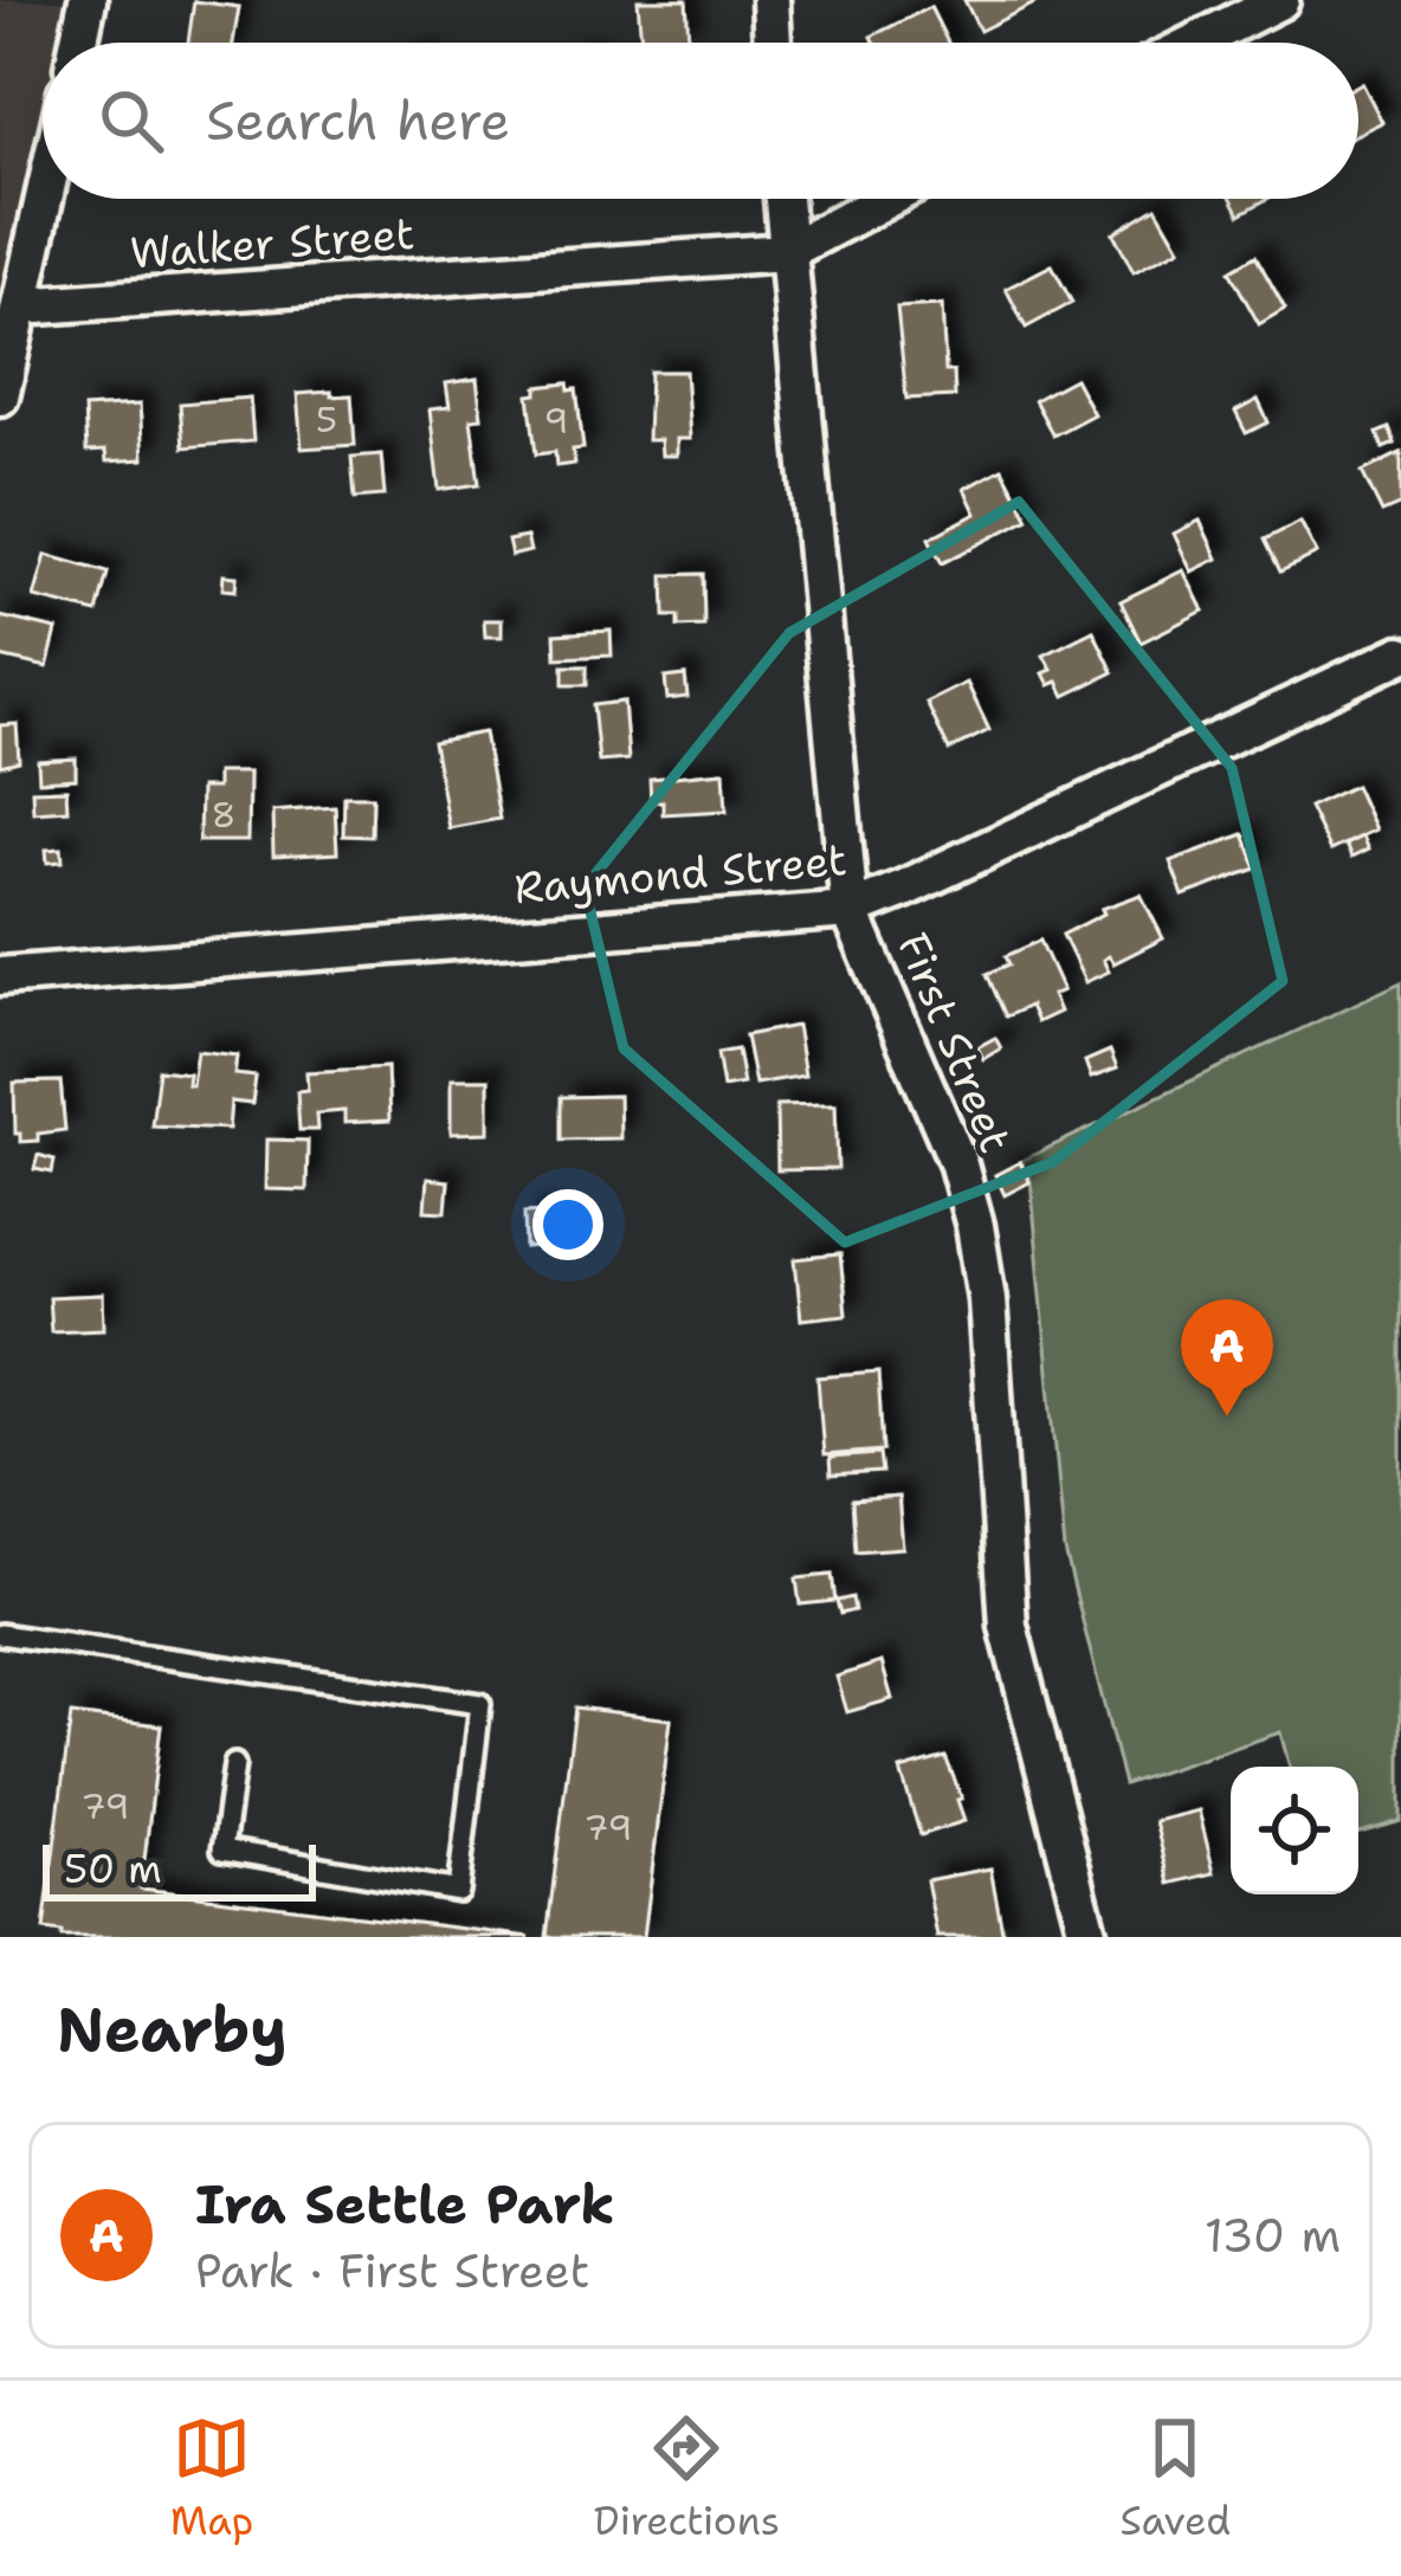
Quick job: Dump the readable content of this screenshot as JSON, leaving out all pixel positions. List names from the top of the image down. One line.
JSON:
{"streets":{"street":["Walker Street","Raymond Street","First Street"]},"crossings":[["Walker Street","First Street"],["Raymond Street","First Street"]],"house_numbers":["5","9","8","79","79"],"scale_bar":"50 m","page":{"search":"Search here","pins":"A","scale":"50 m","heading":"Nearby","list":[{"mark":"A","name":"Ira Settle Park","note":"Park · First Street","value":"130 m"}],"nav":["Map","Directions","Saved"]}}
